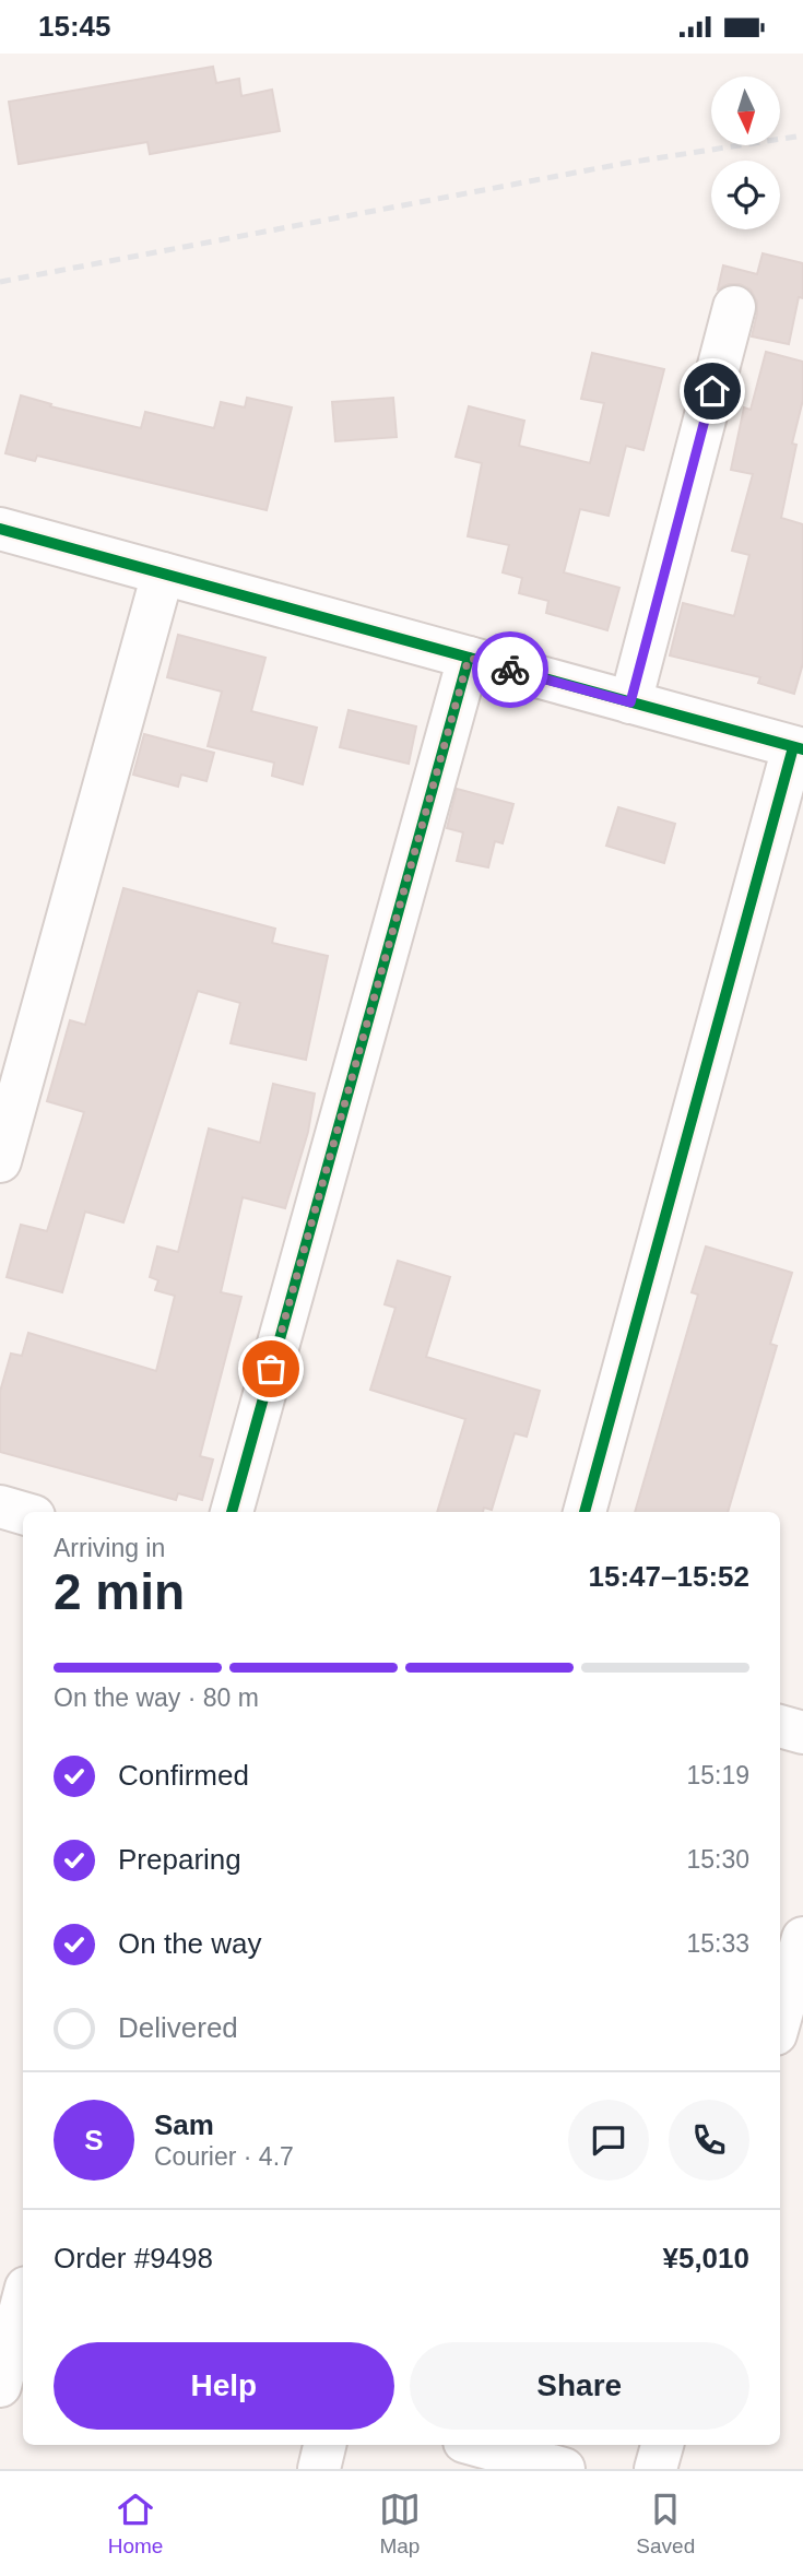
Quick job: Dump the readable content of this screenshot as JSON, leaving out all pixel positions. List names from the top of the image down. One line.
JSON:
{"north":"bottom","page":{"status":"15:45","heading":["2 min","Arriving in","15:47–15:52"],"panel":["Sam","Courier · 4.7","Order #9498","¥5,010"],"bar":"On the way · 80 m","list":[["Confirmed","15:19"],["Preparing","15:30"],["On the way","15:33"],"Delivered"],"round":"S","buttons":["Help","Share"],"tabs":["Home","Map","Saved"]}}
